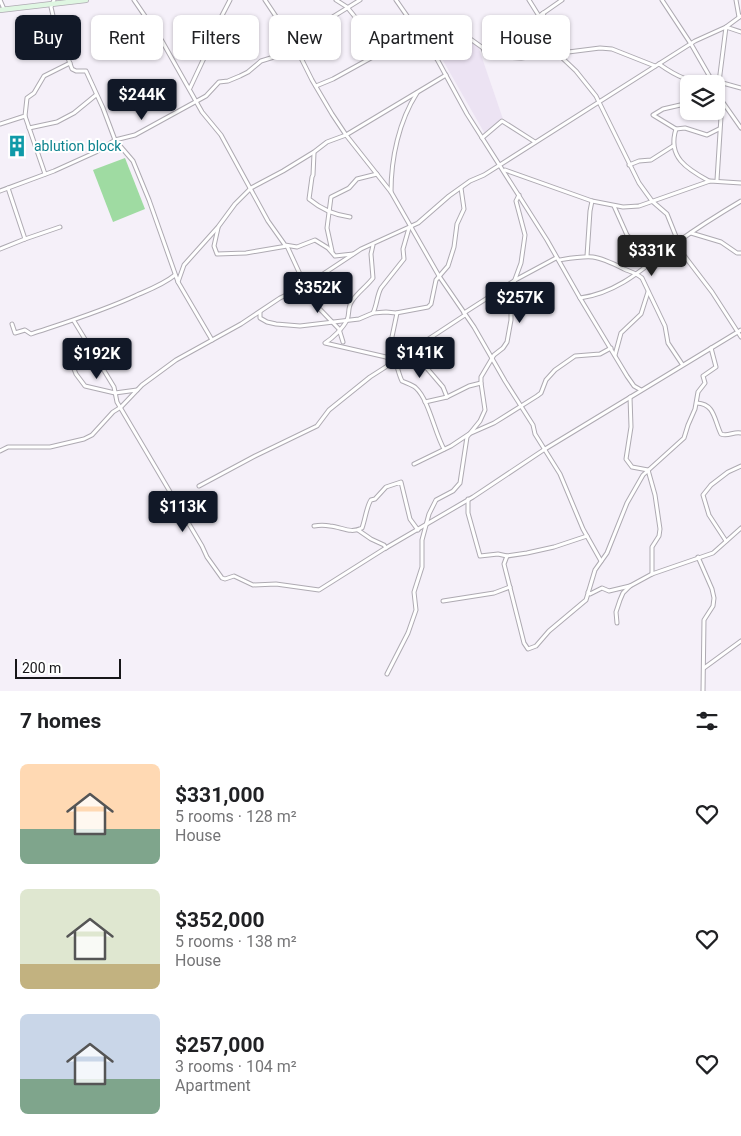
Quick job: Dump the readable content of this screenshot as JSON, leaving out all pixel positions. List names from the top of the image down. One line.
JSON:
{"places":{"building":["ablution block"]},"scale_bar":"200 m","page":{"chip":["Buy","Rent","Filters","New","Apartment","House"],"price":["$244K","$331K","$352K","$257K","$141K","$192K","$113K"],"scale":"200 m","heading":"7 homes","list":[{"name":"$331,000","note":"5 rooms · 128 m² · House"},{"name":"$352,000","note":"5 rooms · 138 m² · House"},{"name":"$257,000","note":"3 rooms · 104 m² · Apartment"}]}}
